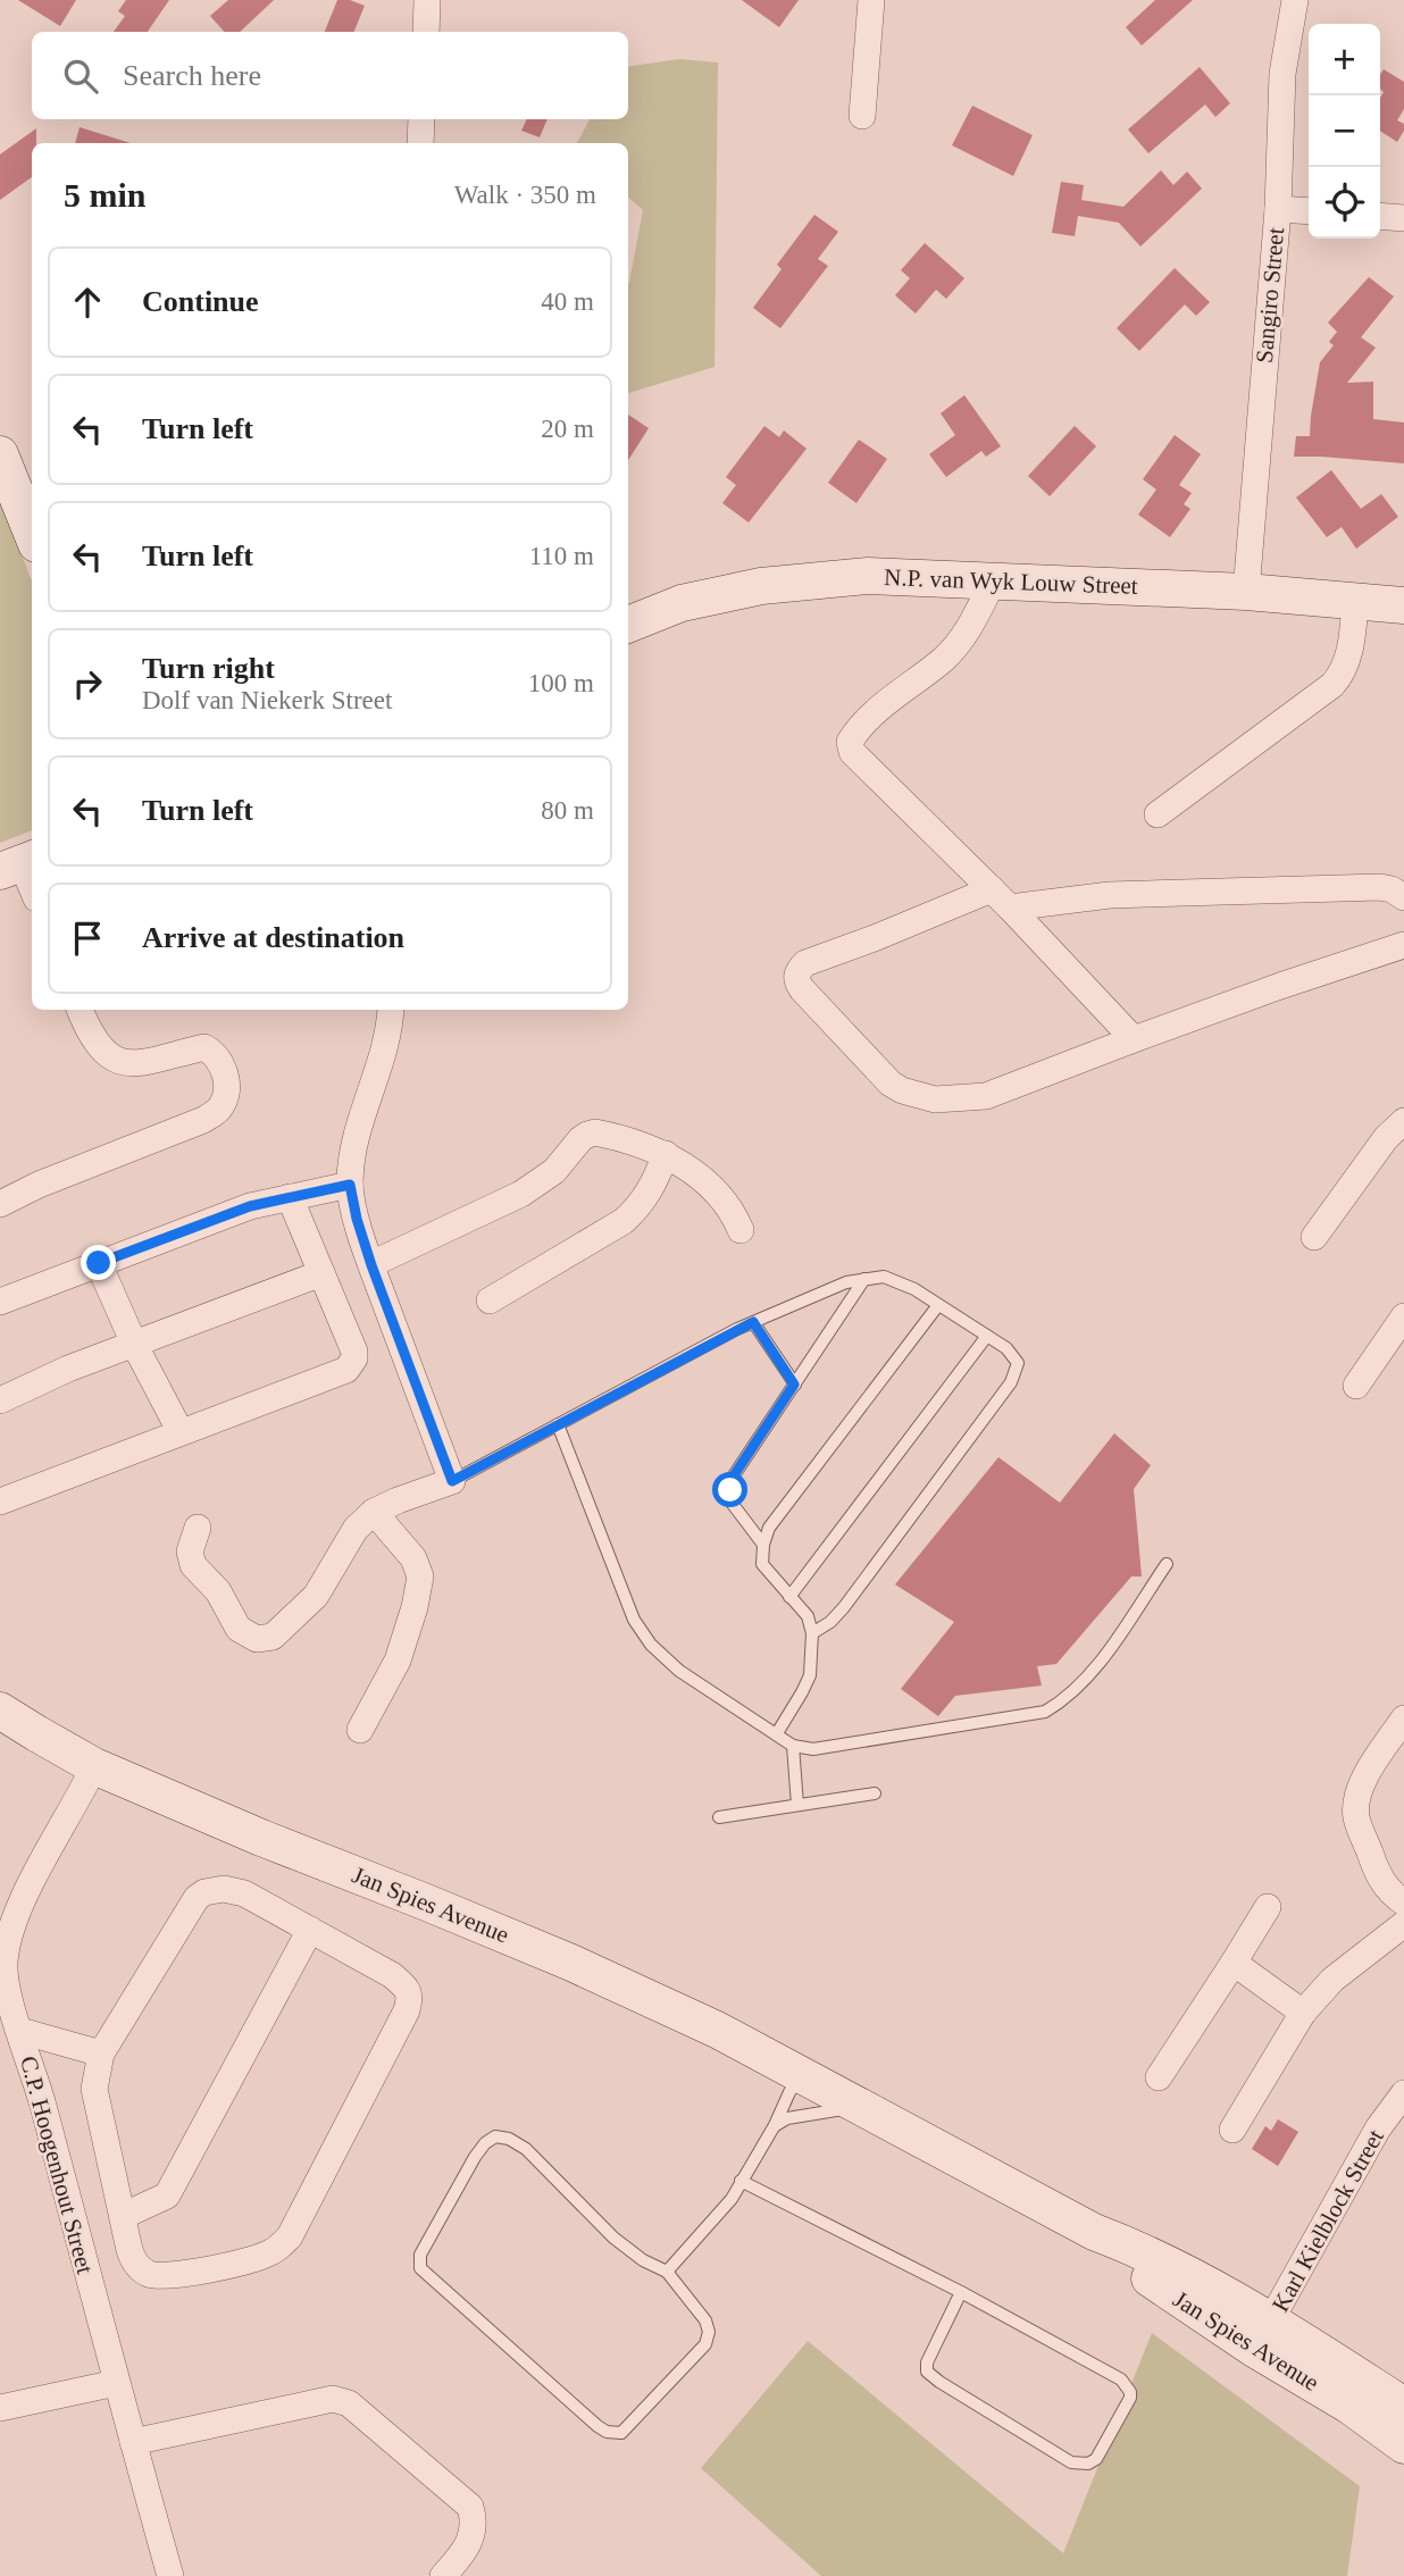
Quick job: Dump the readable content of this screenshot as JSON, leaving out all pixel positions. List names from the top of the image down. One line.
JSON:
{"streets":{"street":["Sangiro Street","N.P. van Wyk Louw Street","Jan Spies Avenue","C.P. Hoogenhout Street","Karl Kielblock Street"]},"crossings":[["Sangiro Street","N.P. van Wyk Louw Street"],["Jan Spies Avenue","C.P. Hoogenhout Street"],["Jan Spies Avenue","Karl Kielblock Street"]],"page":{"map_buttons":["+","−"],"search":"Search here","heading":["5 min","Walk · 350 m"],"list":[["Continue","40 m"],["Turn left","20 m"],["Turn left","110 m"],["Turn right","Dolf van Niekerk Street","100 m"],["Turn left","80 m"],"Arrive at destination"]}}
